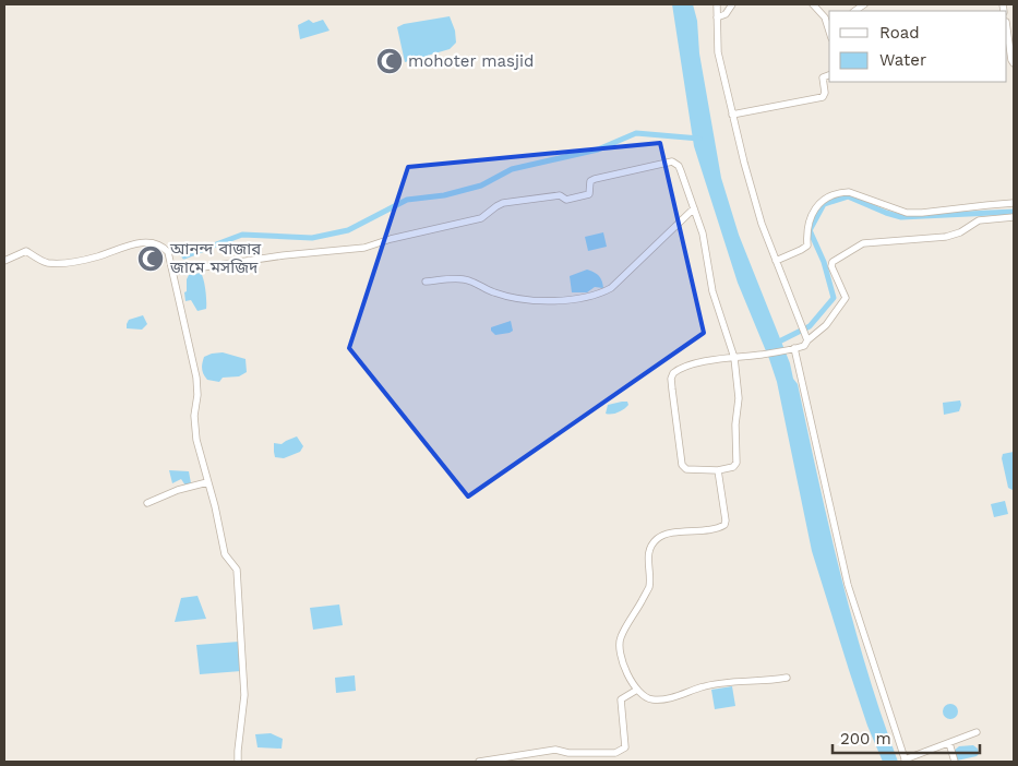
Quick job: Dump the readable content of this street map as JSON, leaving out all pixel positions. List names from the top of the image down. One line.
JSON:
{"places":{"mosque":["mohoter masjid","আনন্দ বাজার জামে মসজিদ"]},"legend":["Road","Water"],"scale_bar":"200 m"}
